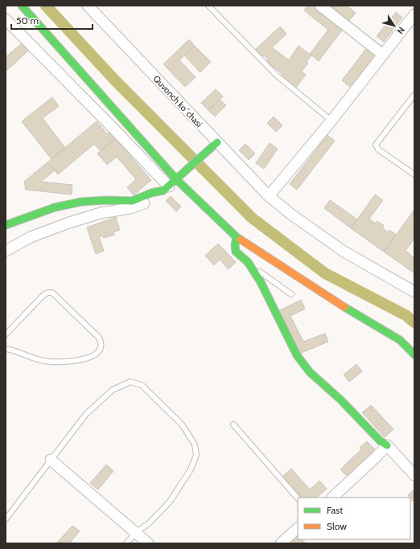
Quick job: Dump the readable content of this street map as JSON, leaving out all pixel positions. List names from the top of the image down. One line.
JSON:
{"streets":{"street":["Quvonch koʻchasi"]},"legend":["Fast","Slow"],"scale_bar":"50 m","north":"bottom right"}
